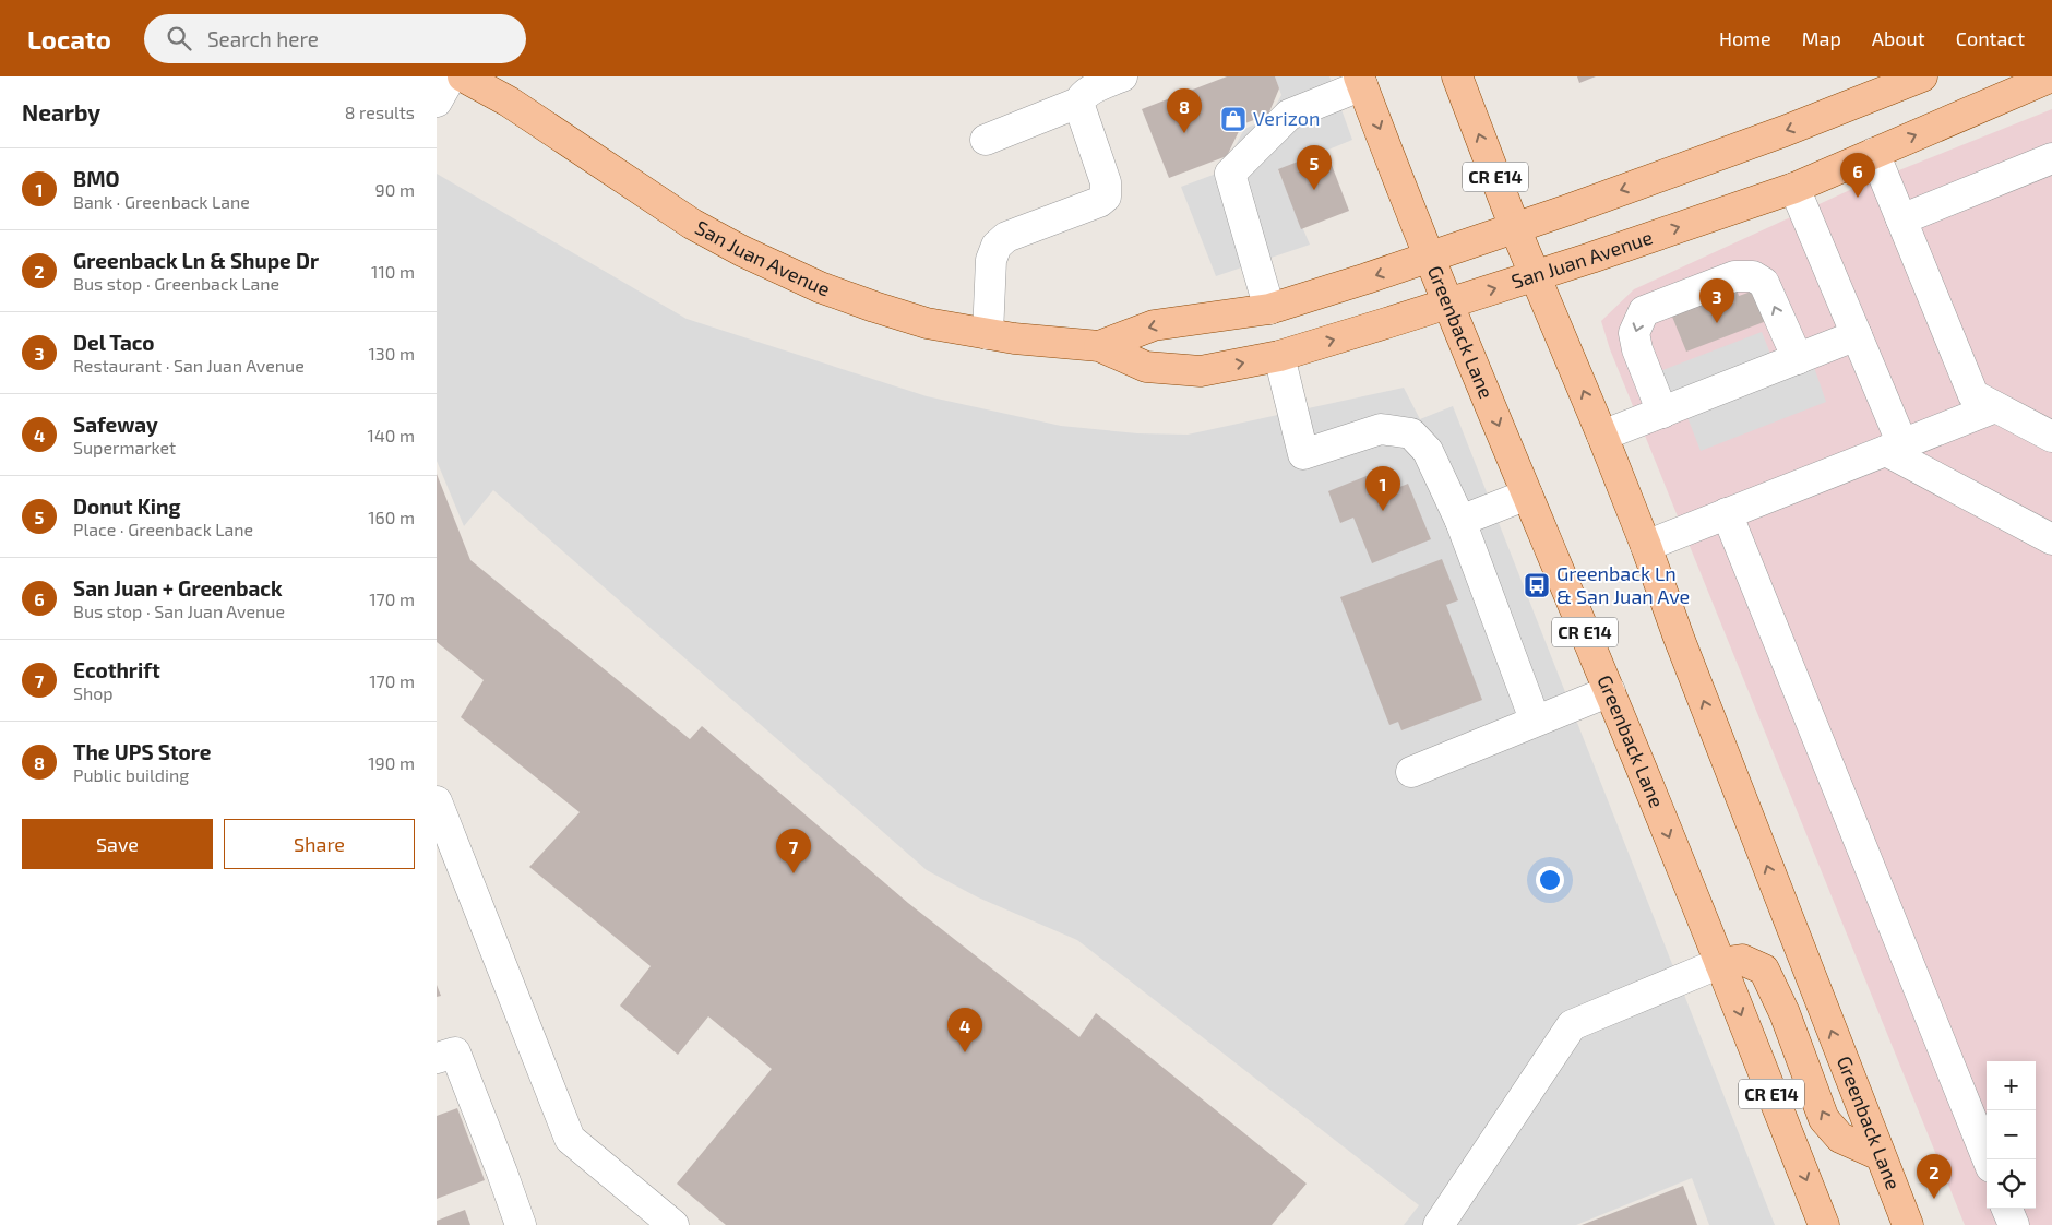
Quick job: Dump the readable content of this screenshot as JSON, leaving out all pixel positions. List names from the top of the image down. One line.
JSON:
{"streets":{"main road":["CR E14","San Juan Avenue","Greenback Lane"]},"crossings":[["San Juan Avenue","Greenback Lane"]],"places":{"shop":["Verizon"],"bus stop":["Greenback Ln & San Juan Ave"]},"page":{"header":"Locato","search":"Search here","nav":["Home","Map","About","Contact"],"heading":["Nearby","8 results"],"pins":["8","5","6","3","1","7","4","2"],"list":[{"mark":"1","name":"BMO","note":"Bank · Greenback Lane","value":"90 m"},{"mark":"2","name":"Greenback Ln & Shupe Dr","note":"Bus stop · Greenback Lane","value":"110 m"},{"mark":"3","name":"Del Taco","note":"Restaurant · San Juan Avenue","value":"130 m"},{"mark":"4","name":"Safeway","note":"Supermarket","value":"140 m"},{"mark":"5","name":"Donut King","note":"Place · Greenback Lane","value":"160 m"},{"mark":"6","name":"San Juan + Greenback","note":"Bus stop · San Juan Avenue","value":"170 m"},{"mark":"7","name":"Ecothrift","note":"Shop","value":"170 m"},{"mark":"8","name":"The UPS Store","note":"Public building","value":"190 m"}],"buttons":["Save","Share"],"map_buttons":["+","−"]}}
